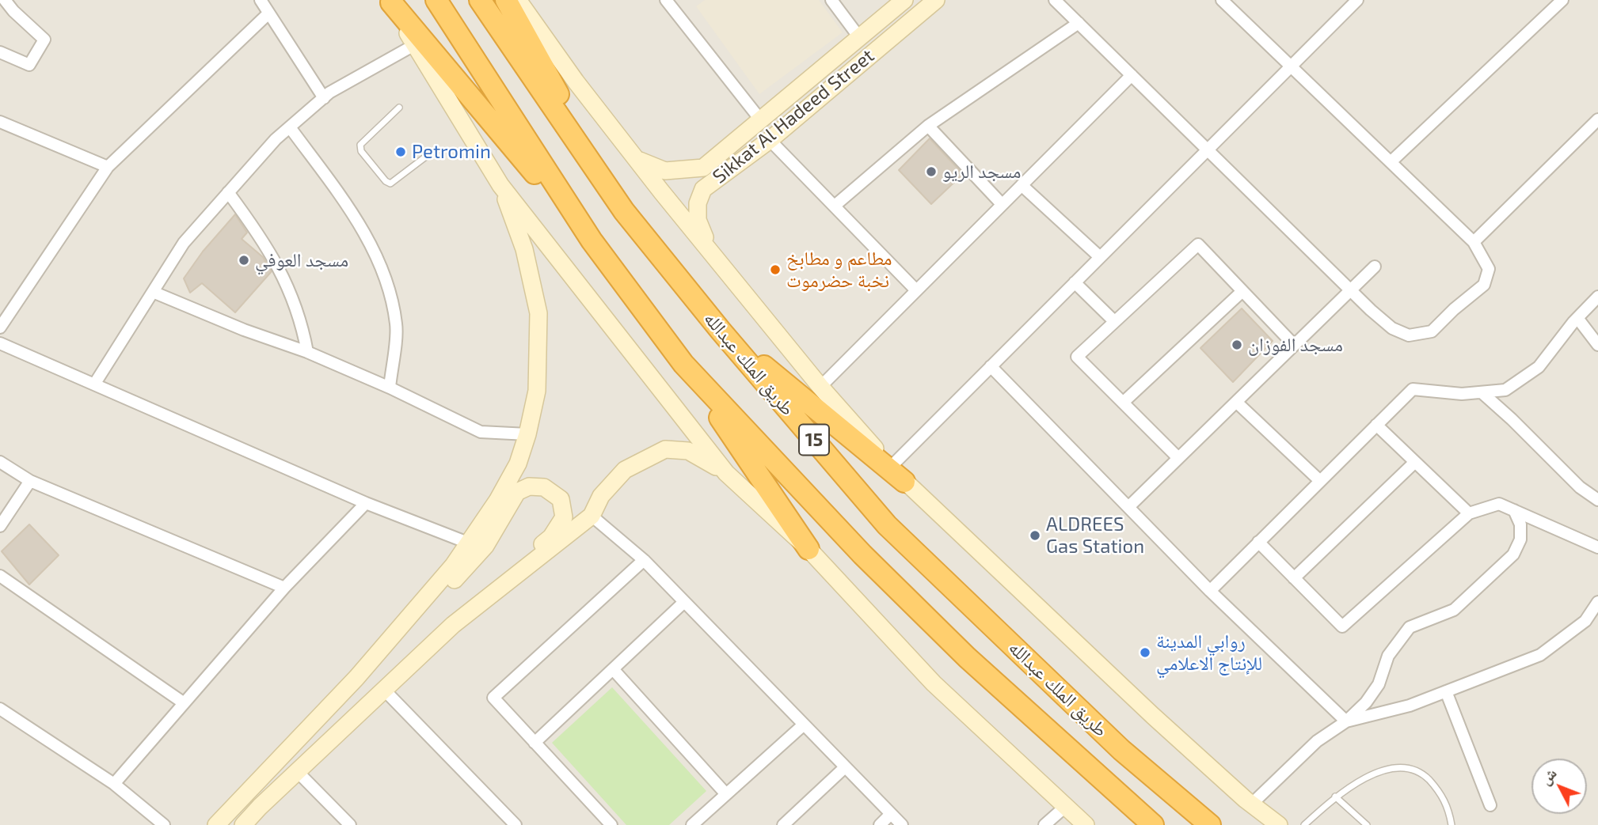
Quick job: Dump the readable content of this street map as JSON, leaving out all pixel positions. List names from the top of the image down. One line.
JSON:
{"streets":{"highway":["طريق الملك عبدالله","15"],"main road":["Sikkat Al Hadeed Street"]},"places":["Petromin","مسجد الريو","مسجد العوفي","مطاعم و مطابخ نخبة حضرموت","مسجد الفوزان","ALDREES Gas Station","روابي المدينة للإنتاج الاعلامي"],"north":"top left"}
